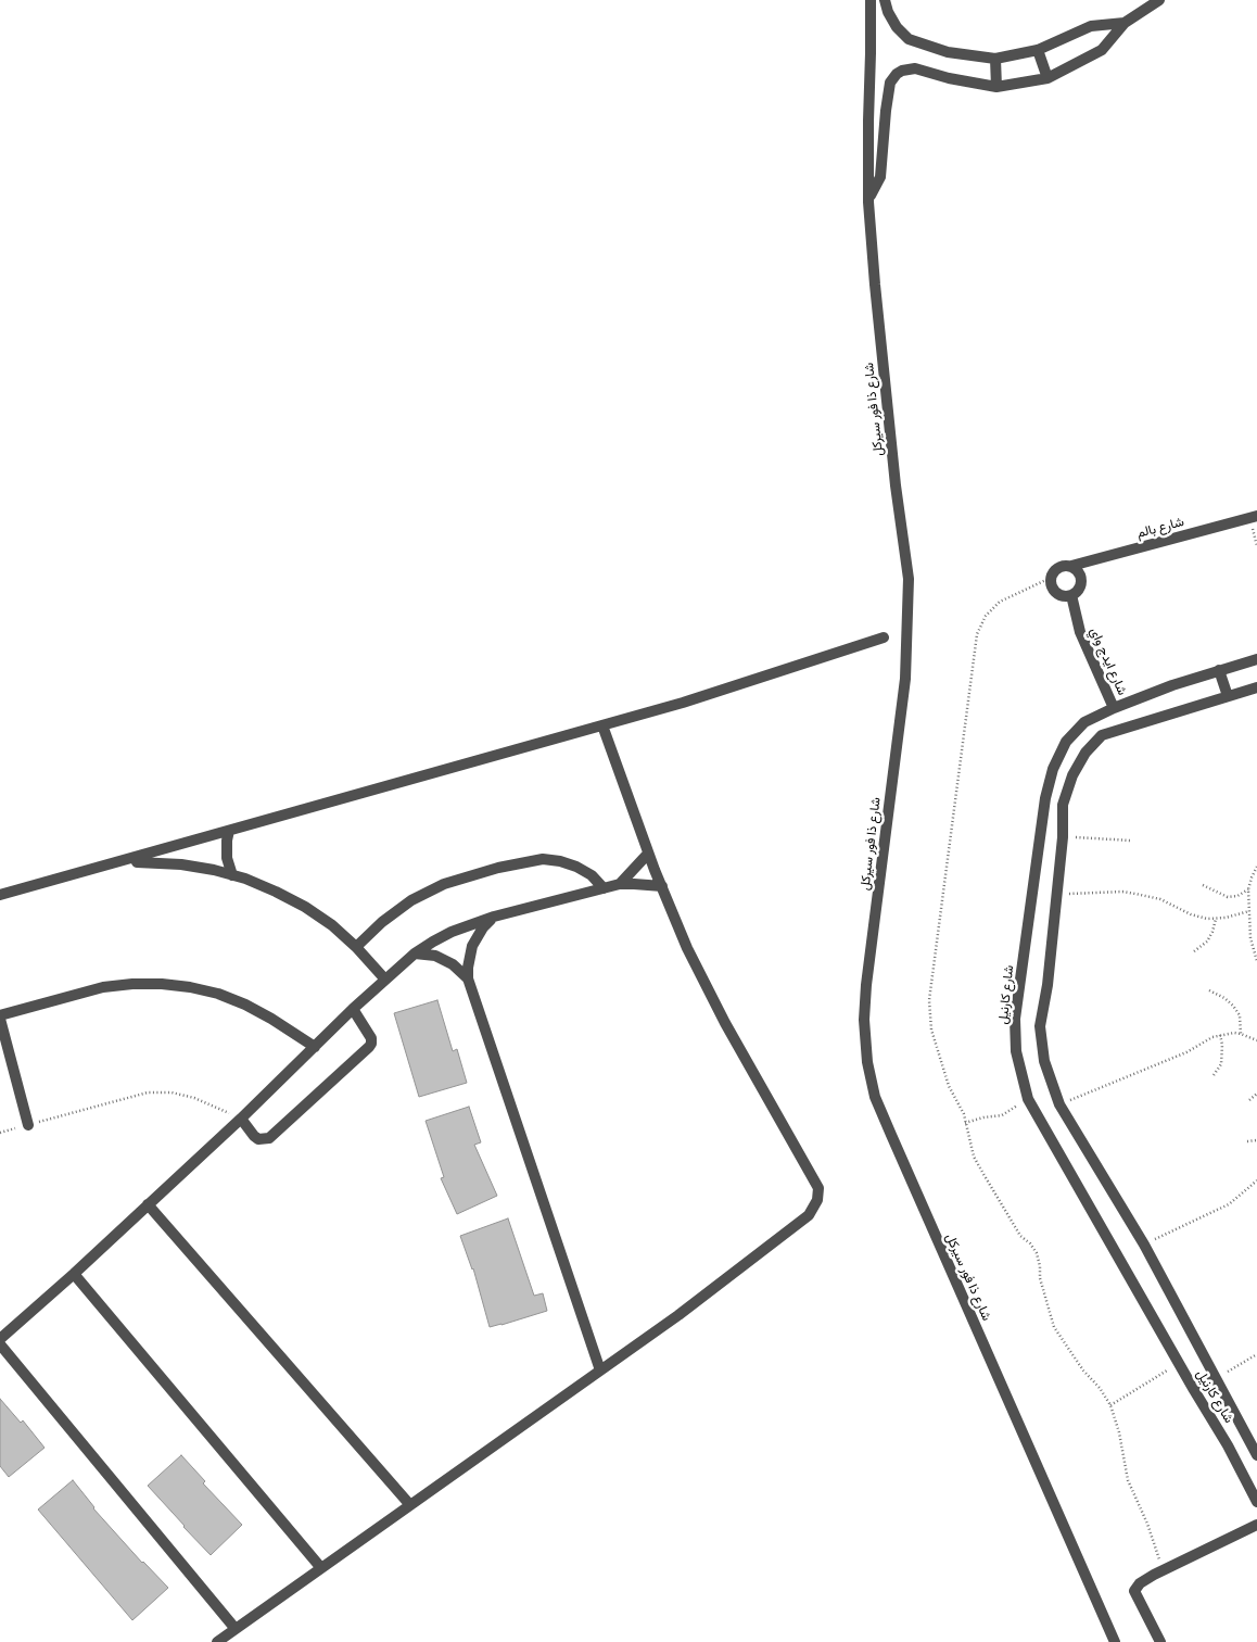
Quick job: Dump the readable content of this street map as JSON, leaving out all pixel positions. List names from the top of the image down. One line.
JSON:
{"streets":{"street":["شارع ذا فور سيركل","شارع بالم","شارع ايدج واي","شارع كارنيل"]},"crossings":[["شارع بالم","شارع ايدج واي"],["شارع ايدج واي","شارع كارنيل"]]}
